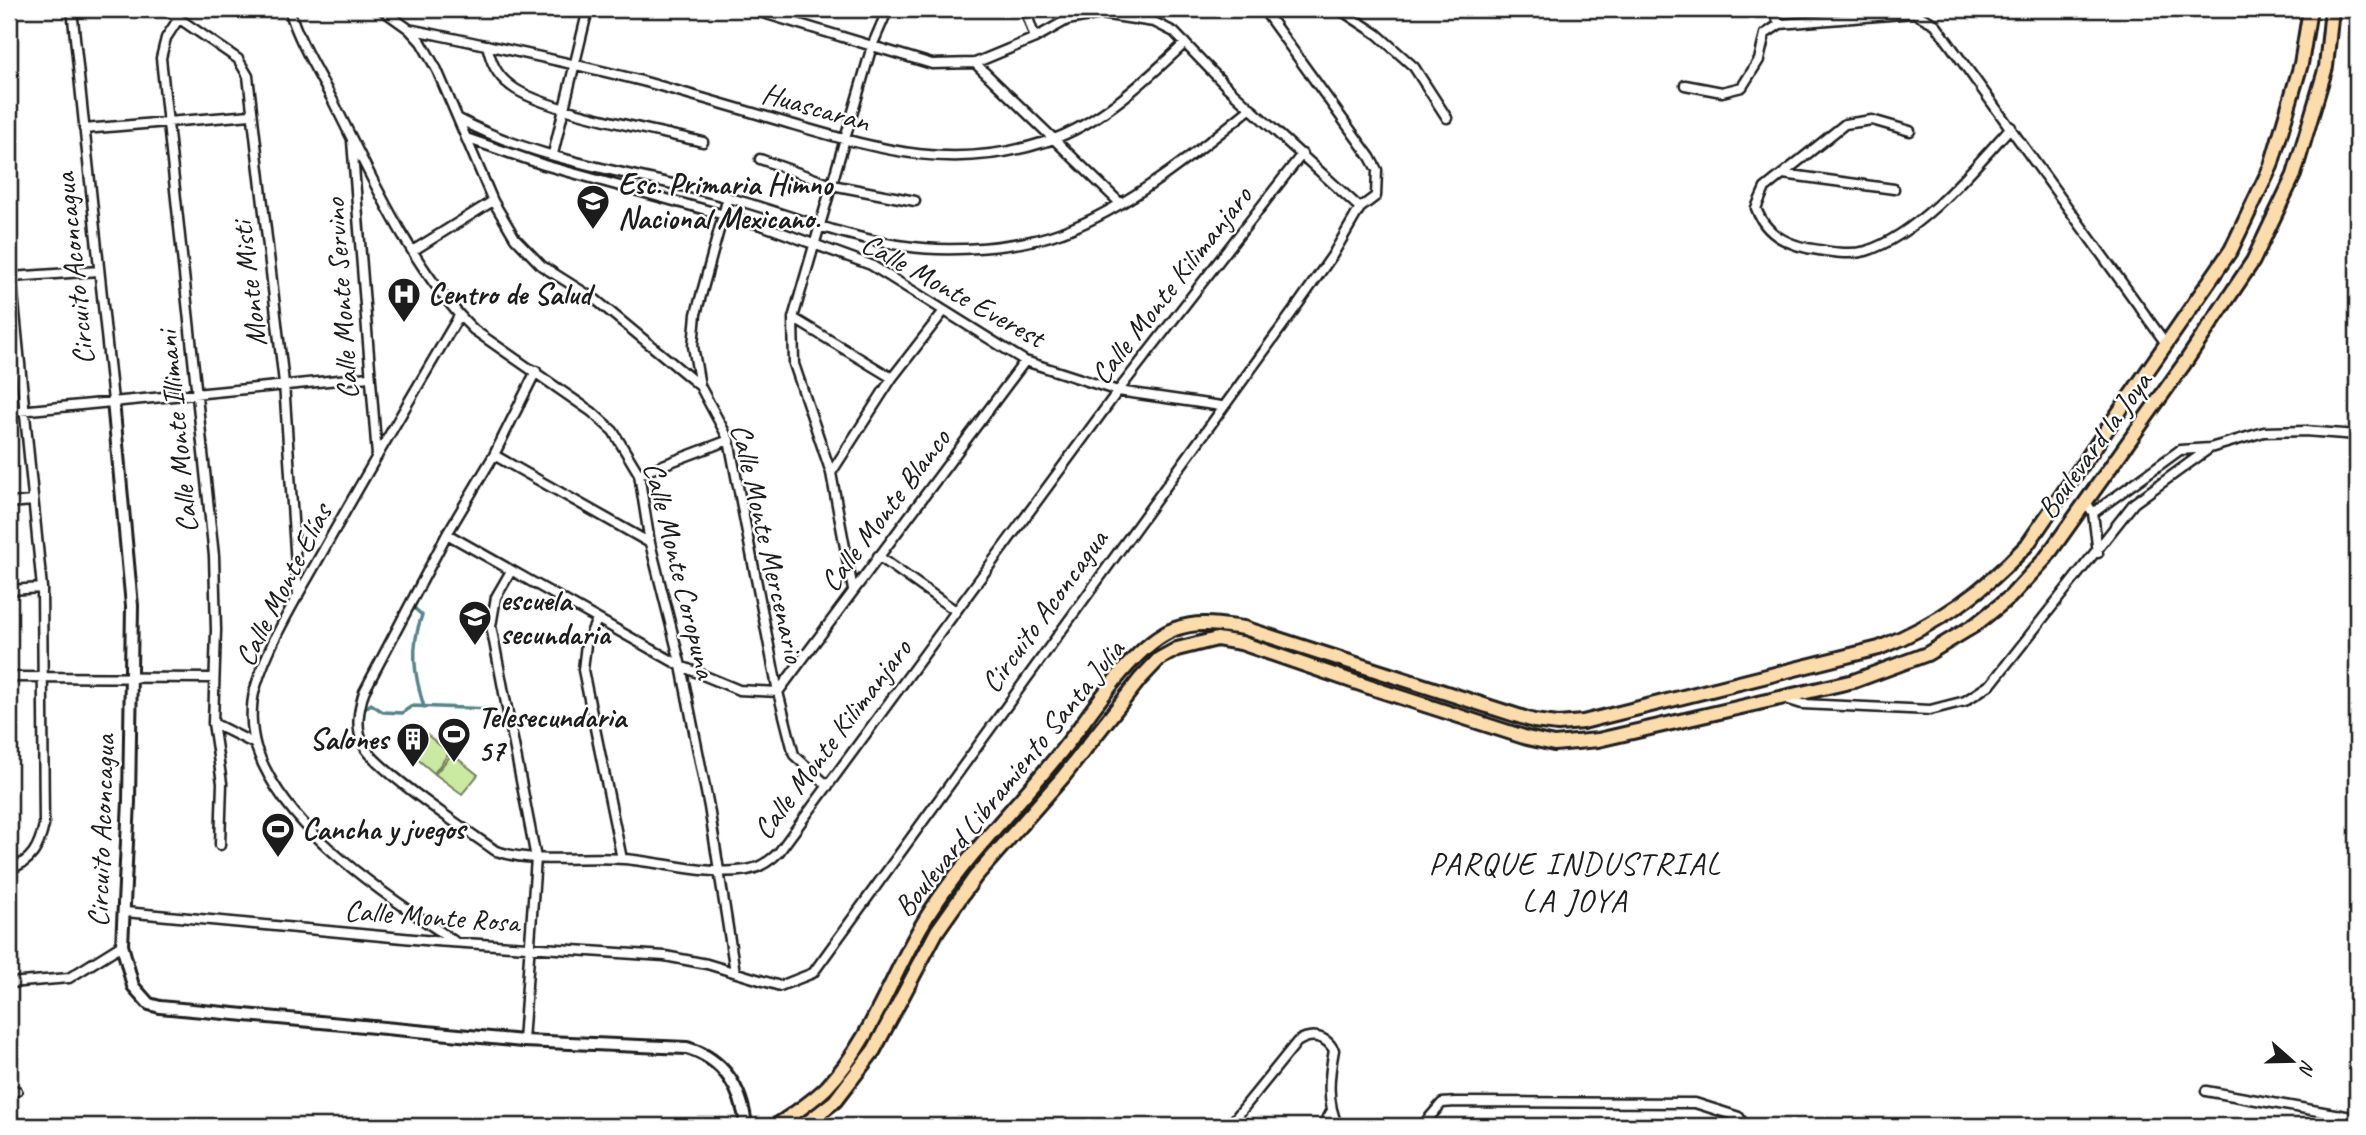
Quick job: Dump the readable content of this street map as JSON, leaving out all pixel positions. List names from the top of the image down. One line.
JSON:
{"streets":{"main road":["Boulevard la Joya","Boulevard Libramiento Santa Julia"],"street":["Huascaran","Circuito Aconcagua","Monte Misti","Calle Monte Kilimanjaro","Calle Monte Everest","Calle Monte Servino","Calle Monte Illimani","Calle Monte Blanco","Calle Monte Mercenario","Calle Monte Coropuna","Calle Monte Elías","Calle Monte Rosa"]},"crossings":[["Huascaran","Calle Monte Mercenario"],["Circuito Aconcagua","Calle Monte Everest"],["Circuito Aconcagua","Calle Monte Coropuna"],["Circuito Aconcagua","Calle Monte Rosa"],["Monte Misti","Calle Monte Illimani"],["Monte Misti","Calle Monte Elías"],["Calle Monte Kilimanjaro","Calle Monte Everest"],["Calle Monte Kilimanjaro","Calle Monte Mercenario"],["Calle Monte Kilimanjaro","Calle Monte Coropuna"],["Calle Monte Everest","Calle Monte Blanco"],["Calle Monte Everest","Calle Monte Mercenario"],["Calle Monte Servino","Calle Monte Coropuna"],["Calle Monte Servino","Calle Monte Elías"],["Boulevard la Joya","Boulevard Libramiento Santa Julia"],["Calle Monte Blanco","Calle Monte Mercenario"],["Calle Monte Coropuna","Calle Monte Elías"],["Calle Monte Coropuna","Calle Monte Rosa"],["Calle Monte Elías","Calle Monte Rosa"]],"districts":["PARQUE INDUSTRIAL LA JOYA"],"places":{"school or university":["Esc. Primaria Himno Nacional Mexicano.","escuela secundaria"],"hospital":["Centro de Salud"],"sports":["Telesecundaria 57","Cancha y juegos"],"building":["Salones"]},"north":"right"}
